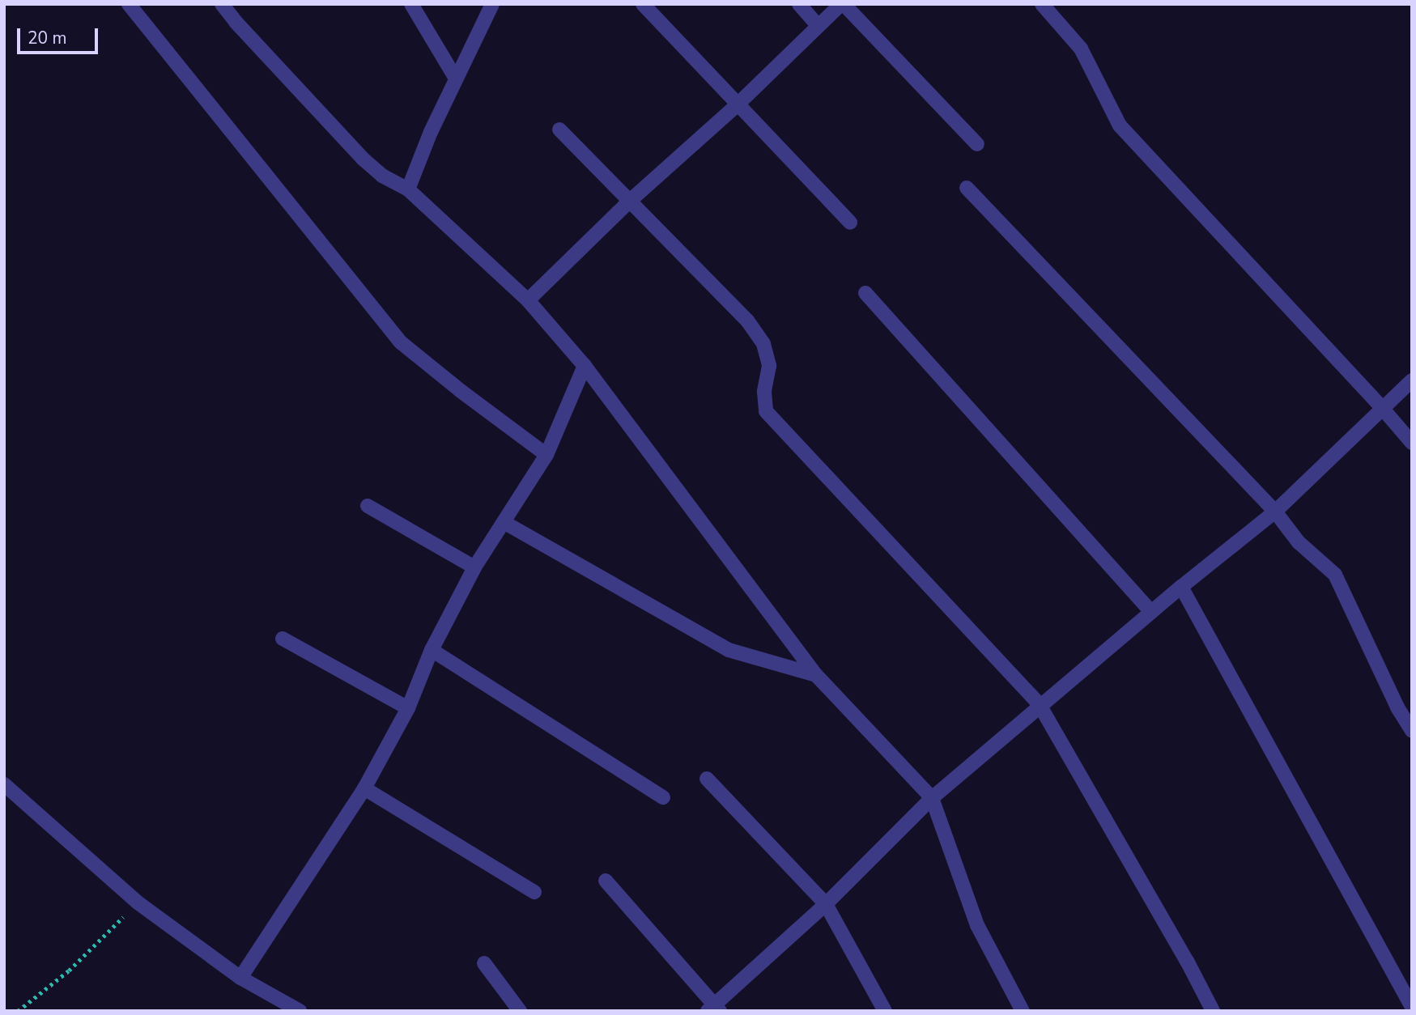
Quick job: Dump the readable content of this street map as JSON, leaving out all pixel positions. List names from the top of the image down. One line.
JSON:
{"scale_bar":"20 m"}
